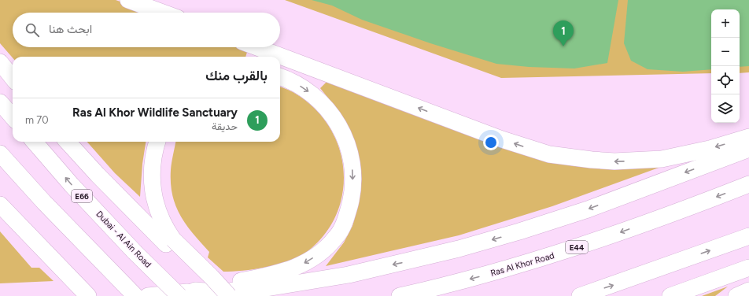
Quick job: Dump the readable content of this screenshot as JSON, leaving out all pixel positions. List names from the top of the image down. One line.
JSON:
{"streets":{"highway":["E66","Dubai - Al Ain Road","E44","Ras Al Khor Road"]},"page":{"map_buttons":["+","−"],"search":"ابحث هنا","pins":"1","heading":"بالقرب منك","list":[{"mark":"1","name":"Ras Al Khor Wildlife Sanctuary","note":"حديقة","value":"70 m"}]}}
